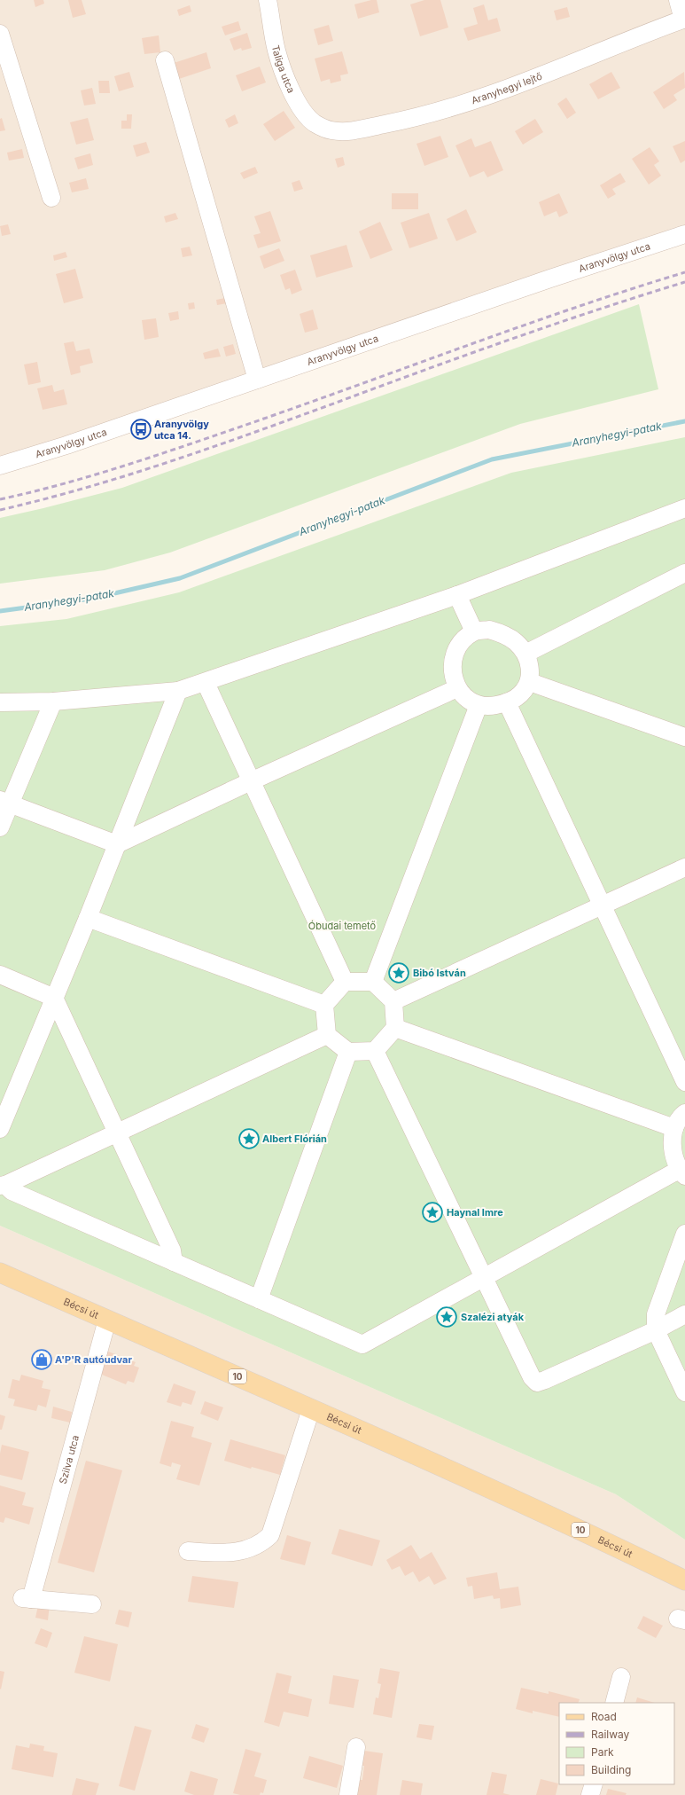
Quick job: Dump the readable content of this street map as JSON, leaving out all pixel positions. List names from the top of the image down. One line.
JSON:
{"streets":{"main road":["Bécsi út","10"],"street":["Taliga utca","Aranyhegyi lejtő","Aranyvölgy utca","Szilva utca"]},"crossings":[["Taliga utca","Aranyhegyi lejtő"],["Bécsi út","Szilva utca"]],"water":["Aranyhegyi-patak"],"parks":["Óbudai temető"],"places":{"bus stop":["Aranyvölgy utca 14."],"place":["Bibó István","Albert Flórián","Haynal Imre","Szalézi atyák"],"shop":["A'P'R autóudvar"]},"legend":["Road","Railway","Park","Building"]}
